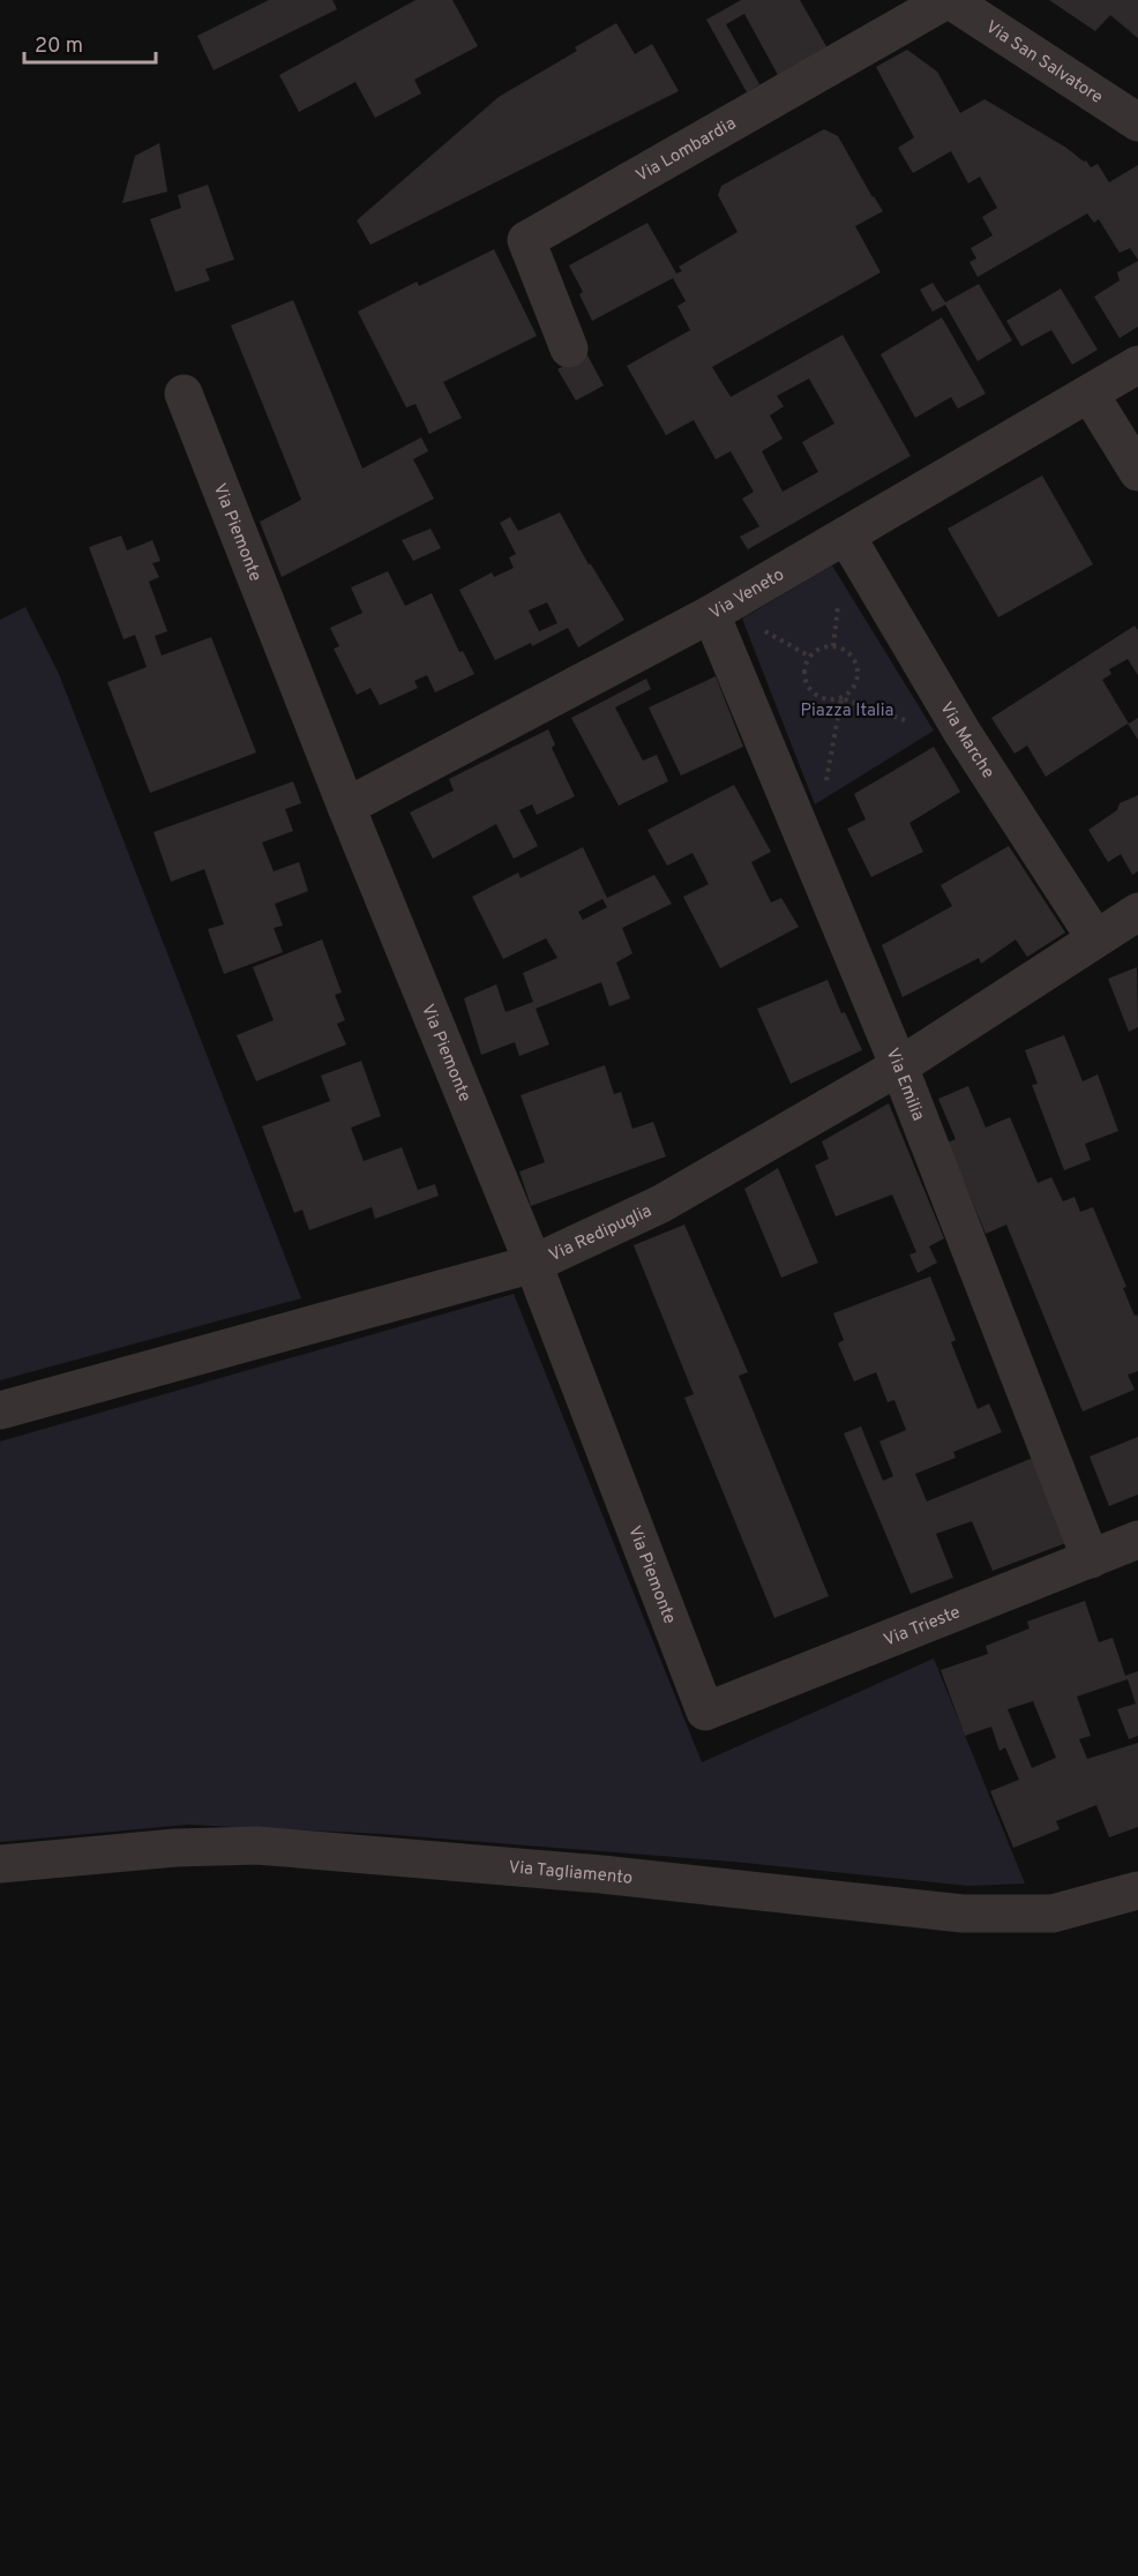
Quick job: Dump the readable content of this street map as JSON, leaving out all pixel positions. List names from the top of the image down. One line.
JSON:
{"streets":{"street":["Via San Salvatore","Via Lombardia","Via Piemonte","Via Veneto","Via Marche","Via Emilia","Via Redipuglia","Via Trieste","Via Tagliamento"]},"crossings":[["Via San Salvatore","Via Lombardia"],["Via Piemonte","Via Veneto"],["Via Piemonte","Via Redipuglia"],["Via Piemonte","Via Trieste"],["Via Veneto","Via Marche"],["Via Veneto","Via Emilia"],["Via Marche","Via Redipuglia"],["Via Emilia","Via Redipuglia"],["Via Emilia","Via Trieste"]],"parks":["Piazza Italia"],"scale_bar":"20 m"}
